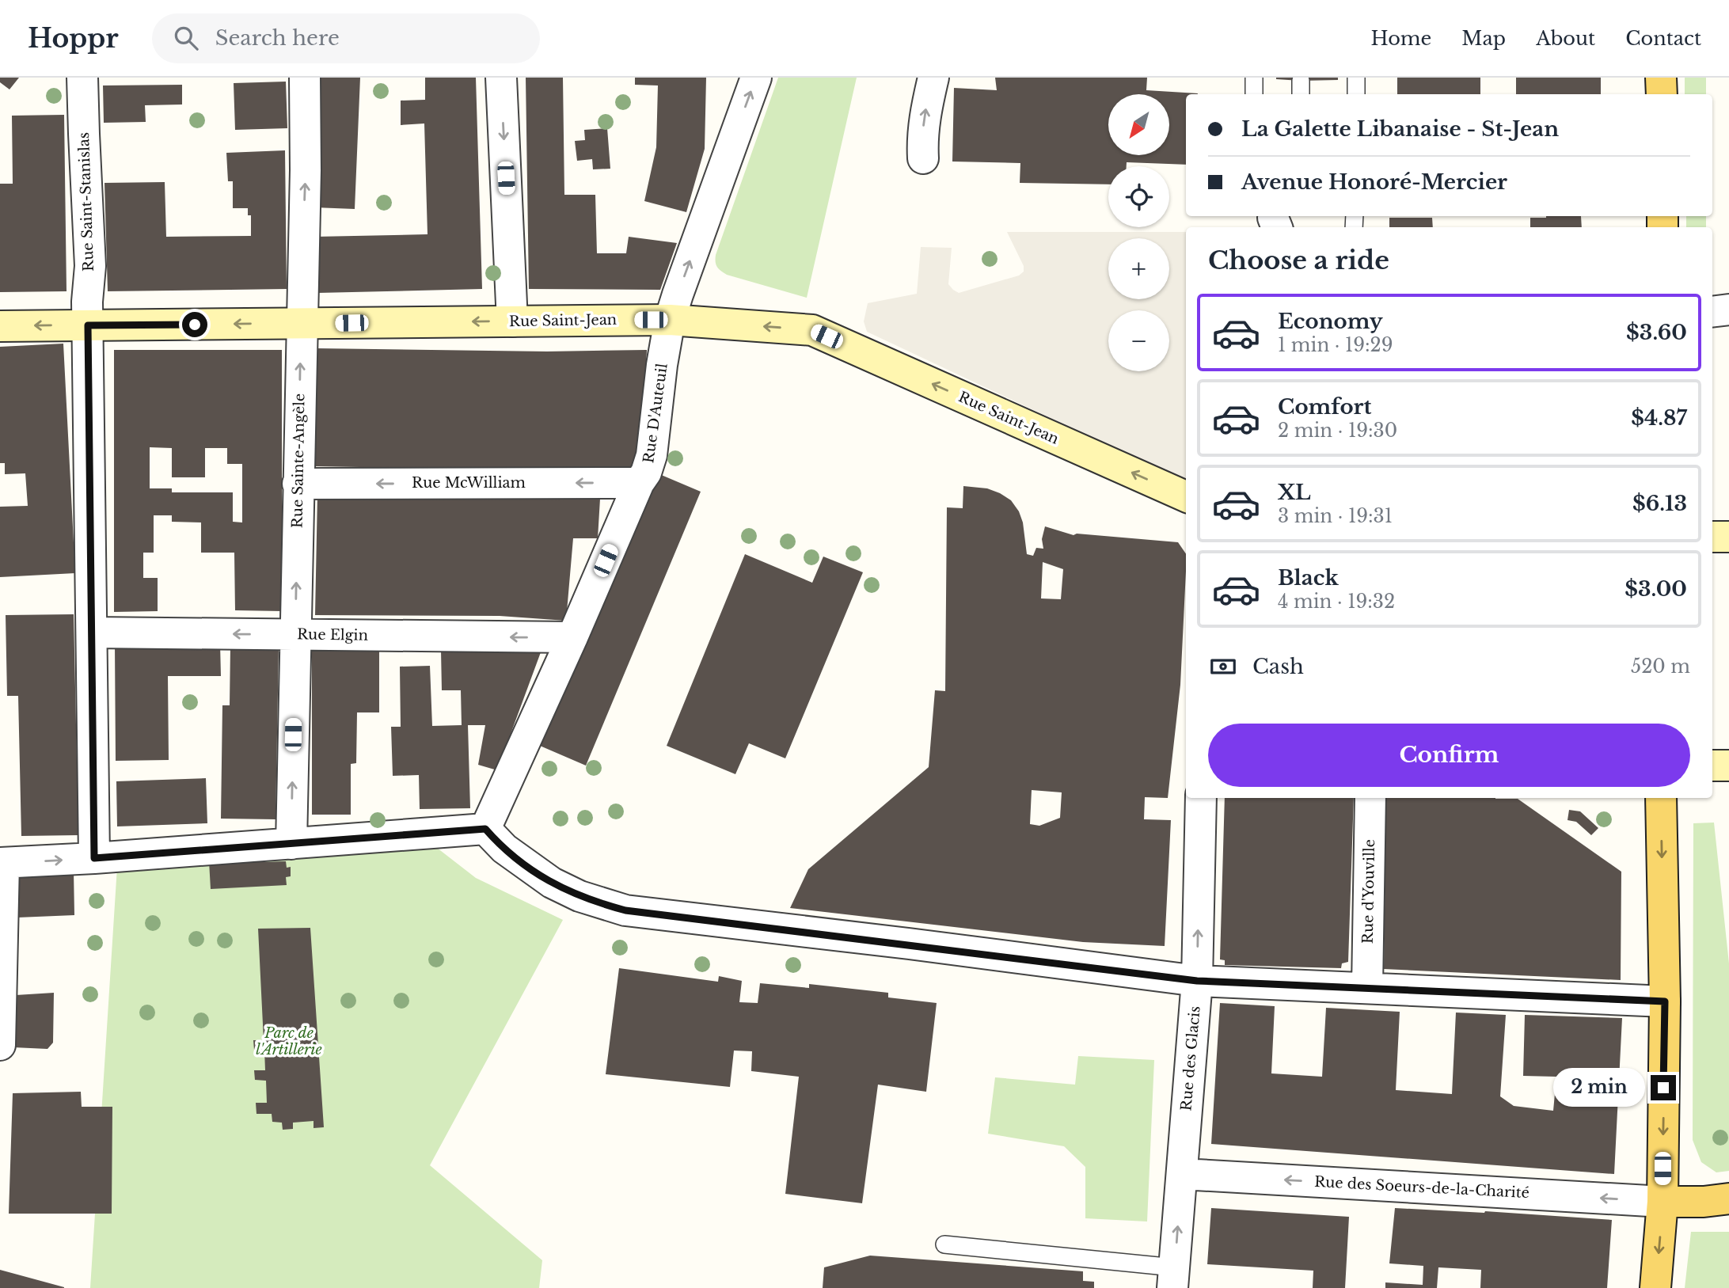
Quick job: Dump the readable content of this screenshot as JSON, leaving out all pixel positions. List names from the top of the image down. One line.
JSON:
{"streets":{"street":["Rue Saint-Stanislas","Rue Saint-Jean","Rue D'Auteuil","Rue Sainte-Angèle","Rue McWilliam","Rue Elgin","Rue d'Youville","Rue des Glacis","Rue des Soeurs-de-la-Charité"]},"crossings":[["Rue Saint-Stanislas","Rue Saint-Jean"],["Rue Saint-Stanislas","Rue Elgin"],["Rue Saint-Jean","Rue D'Auteuil"],["Rue Saint-Jean","Rue Sainte-Angèle"],["Rue D'Auteuil","Rue McWilliam"],["Rue D'Auteuil","Rue Elgin"],["Rue Sainte-Angèle","Rue McWilliam"],["Rue Sainte-Angèle","Rue Elgin"],["Rue des Glacis","Rue des Soeurs-de-la-Charité"]],"one_way":["Rue Saint-Jean","Rue McWilliam","Rue des Glacis"],"parks":["Parc de l'Artillerie"],"north":"bottom left","page":{"header":"Hoppr","search":"Search here","nav":["Home","Map","About","Contact"],"map_buttons":["+","−"],"banner":["La Galette Libanaise - St-Jean","Avenue Honoré-Mercier"],"heading":"Choose a ride","list":[{"name":"Economy","note":"1 min · 19:29","value":"$3.60"},{"name":"Comfort","note":"2 min · 19:30","value":"$4.87"},{"name":"XL","note":"3 min · 19:31","value":"$6.13"},{"name":"Black","note":"4 min · 19:32","value":"$3.00"}],"pay":["Cash","520 m"],"buttons":"Confirm","bubble":"2 min"}}
